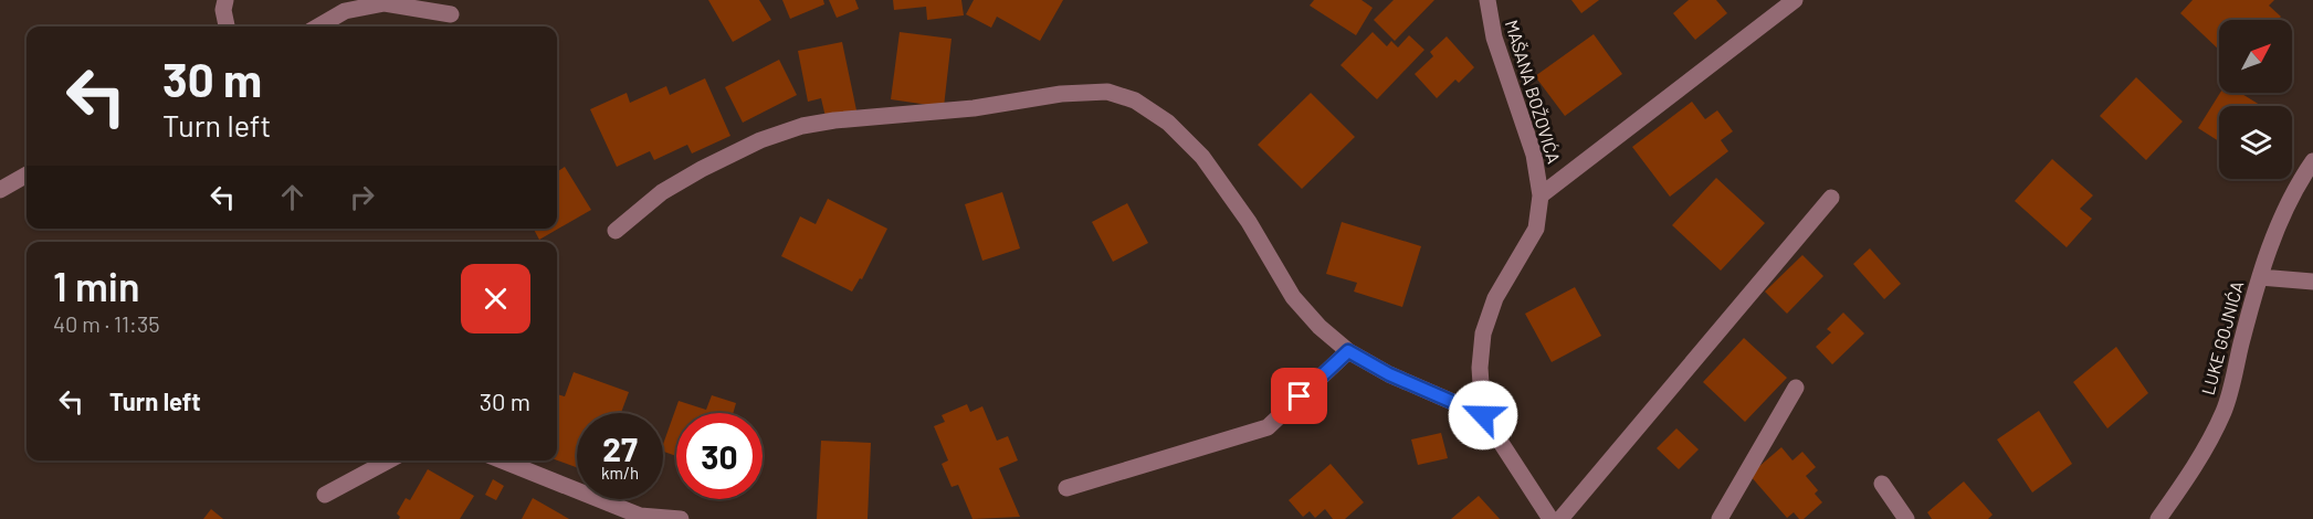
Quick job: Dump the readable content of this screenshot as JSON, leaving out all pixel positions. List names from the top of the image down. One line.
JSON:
{"streets":{"street":["MAŠANA BOŽOVIĆA","LUKE GOJNIĆA"]},"north":"top right","page":{"turn":["30 m","Turn left"],"heading":["1 min","40 m · 11:35"],"list":[{"name":"Turn left","value":"30 m"}],"speed":"27 km/h","limit":"30"}}
